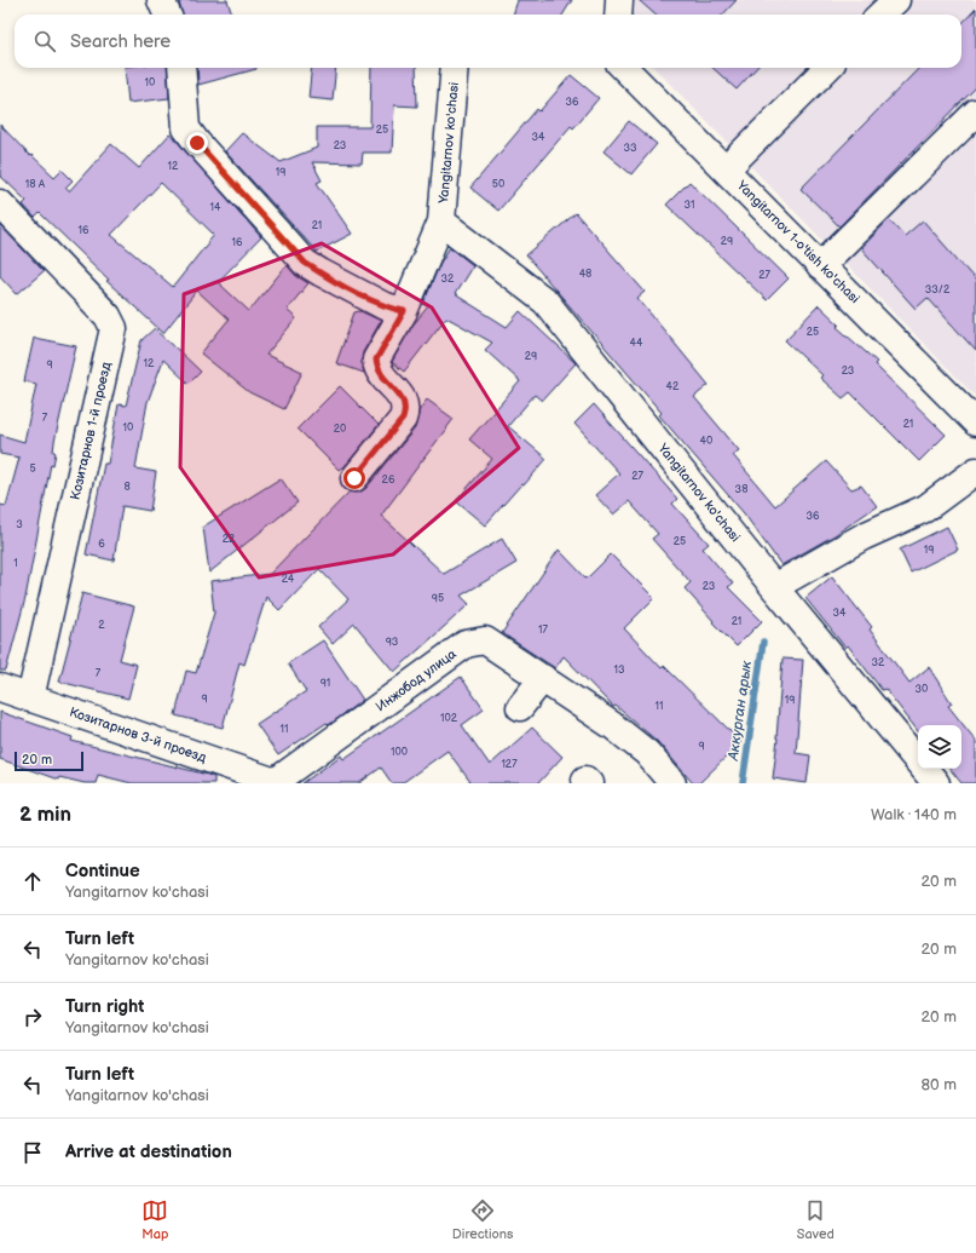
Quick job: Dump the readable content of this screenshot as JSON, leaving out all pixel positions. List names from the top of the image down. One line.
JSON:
{"streets":{"street":["Yangitarnov ko'chasi","Yangitarnov 1-o'tish ko'chasi","Козитарнов 1-й проезд","Инжобод улица","Козитарнов 3-й проезд"]},"crossings":[["Козитарнов 1-й проезд","Козитарнов 3-й проезд"],["Инжобод улица","Козитарнов 3-й проезд"]],"water":["Аккурган арык"],"house_numbers":["10","36","25","34","23","33","12","19","18 А","50","31","14","21","16","29","16","48","27","32","33/2","25","44","29","12","9","23","42","7","21","10","20","40","5","27","26","8","38","36","3","22","25","6","19","1","24","23","95","34","21","2","17","93","32","13","7","91","30","9","19","11","102","11","9","100","127"],"scale_bar":"20 m","page":{"search":"Search here","scale":"20 m","heading":["2 min","Walk · 140 m"],"list":[["Continue","Yangitarnov ko'chasi","20 m"],["Turn left","Yangitarnov ko'chasi","20 m"],["Turn right","Yangitarnov ko'chasi","20 m"],["Turn left","Yangitarnov ko'chasi","80 m"],"Arrive at destination"],"nav":["Map","Directions","Saved"]}}
